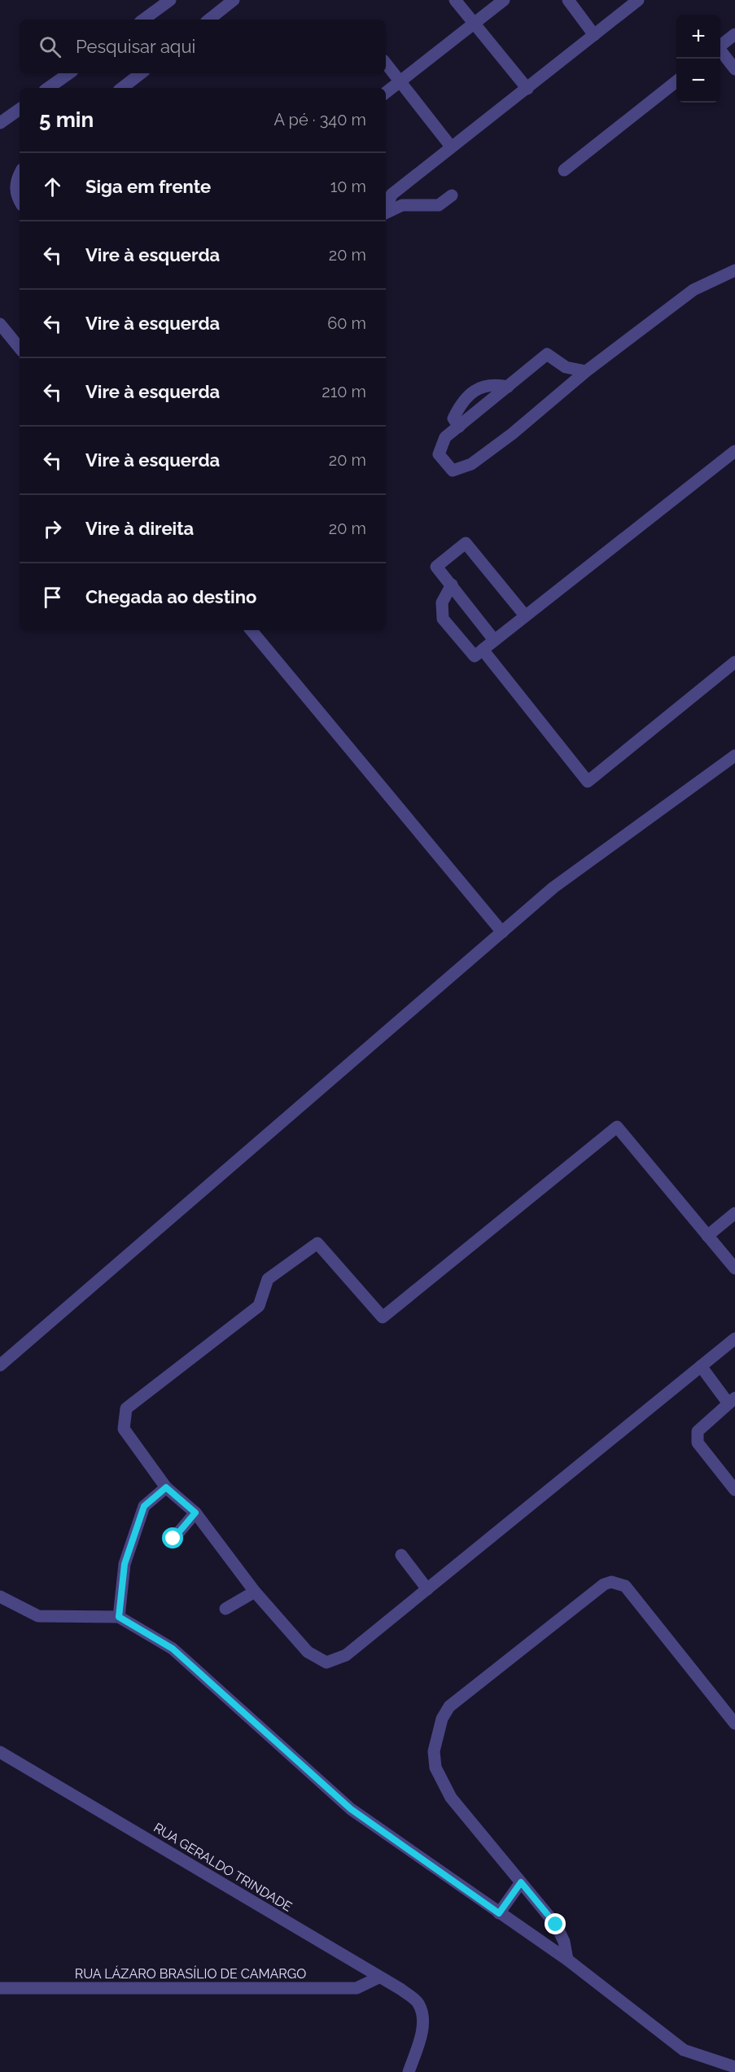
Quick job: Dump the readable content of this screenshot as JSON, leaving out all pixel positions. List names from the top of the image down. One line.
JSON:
{"streets":{"street":["RUA GERALDO TRINDADE","RUA LÁZARO BRASÍLIO DE CAMARGO"]},"crossings":[["RUA GERALDO TRINDADE","RUA LÁZARO BRASÍLIO DE CAMARGO"]],"page":{"map_buttons":["+","−"],"search":"Pesquisar aqui","heading":["5 min","A pé · 340 m"],"list":[["Siga em frente","10 m"],["Vire à esquerda","20 m"],["Vire à esquerda","60 m"],["Vire à esquerda","210 m"],["Vire à esquerda","20 m"],["Vire à direita","20 m"],"Chegada ao destino"]}}
